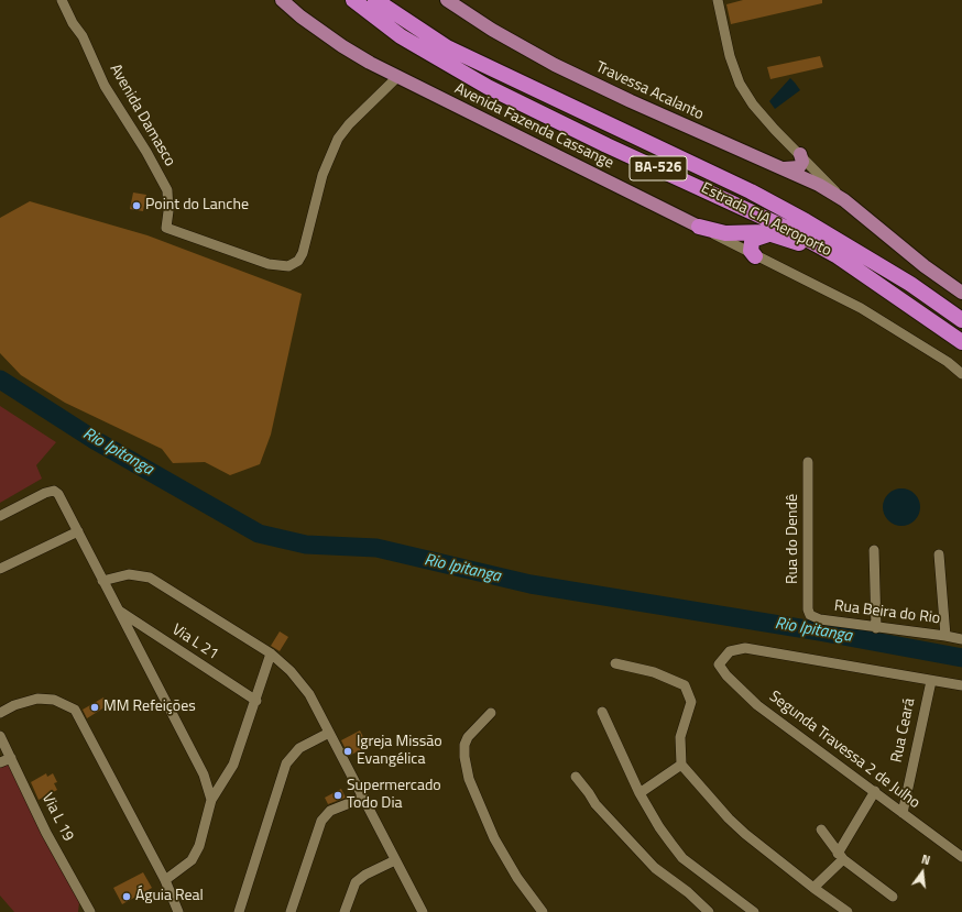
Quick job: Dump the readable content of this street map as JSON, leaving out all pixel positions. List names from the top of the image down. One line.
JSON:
{"streets":{"highway":["BA-526","Estrada CIA Aeroporto"],"main road":["Travessa Acalanto","Avenida Fazenda Cassange"],"street":["Avenida Damasco","Rua do Dendê","Rua Beira do Rio","Via L 21","Rua Ceará","Segunda Travessa 2 de Julho","Via L 19"]},"crossings":[["Avenida Damasco","Avenida Fazenda Cassange"],["Rua do Dendê","Rua Beira do Rio"],["Rua Ceará","Segunda Travessa 2 de Julho"]],"water":["Rio Ipitanga"],"places":["Point do Lanche","MM Refeições","Igreja Missão Evangélica","Supermercado Todo Dia","Águia Real"],"north":"top"}
